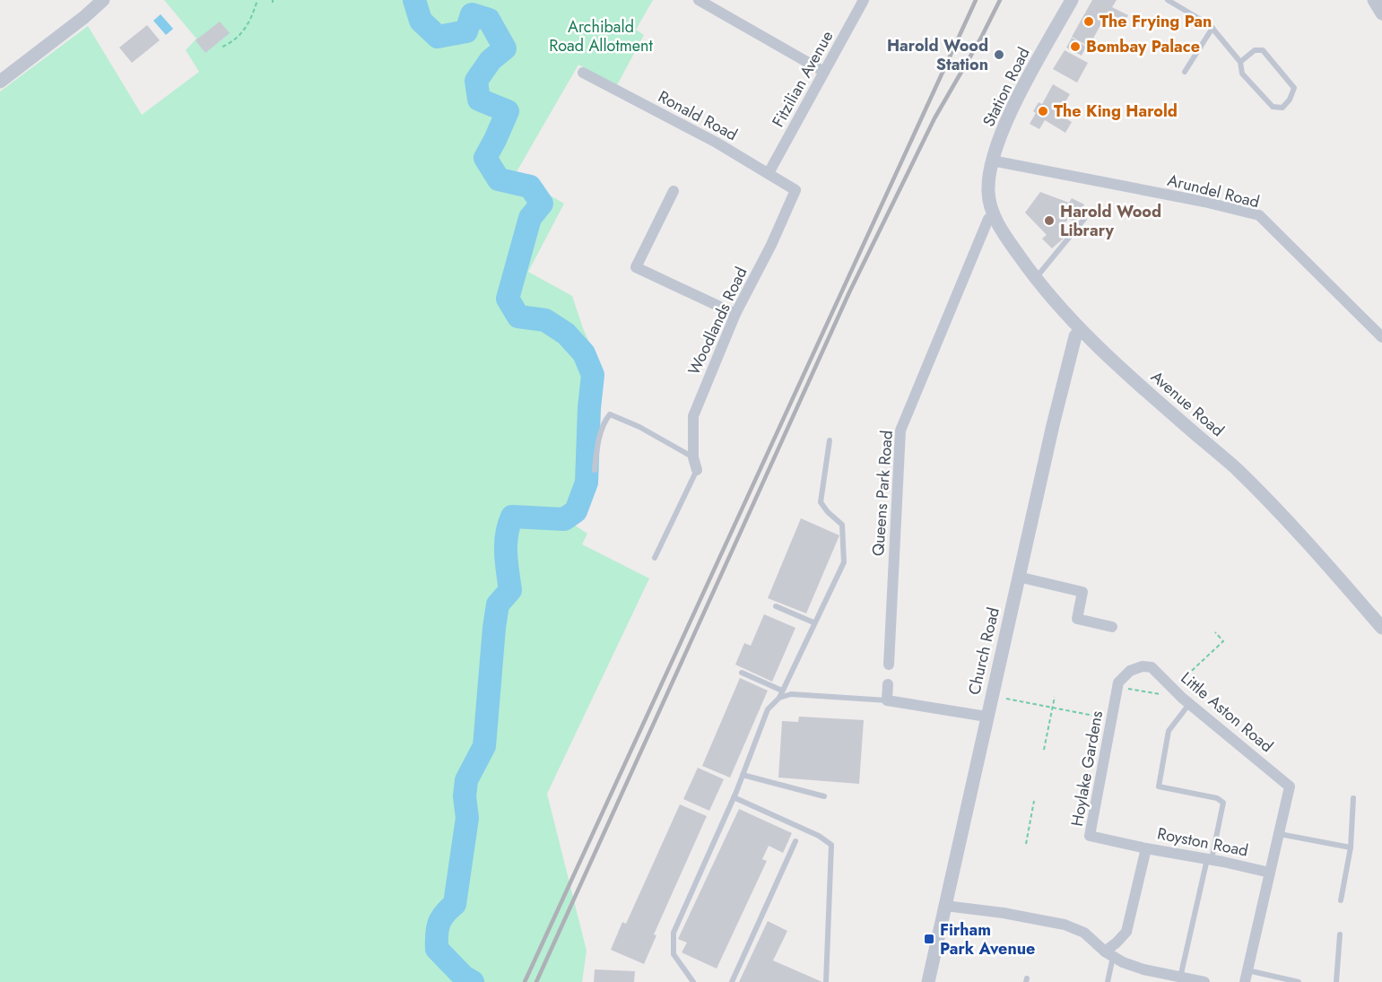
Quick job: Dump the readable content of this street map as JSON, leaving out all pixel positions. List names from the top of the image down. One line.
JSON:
{"streets":{"street":["Fitzilian Avenue","Station Road","Ronald Road","Arundel Road","Woodlands Road","Avenue Road","Queens Park Road","Church Road","Little Aston Road","Hoylake Gardens","Royston Road"]},"crossings":[["Fitzilian Avenue","Ronald Road"],["Station Road","Arundel Road"],["Station Road","Avenue Road"],["Ronald Road","Woodlands Road"],["Avenue Road","Queens Park Road"],["Avenue Road","Church Road"],["Little Aston Road","Hoylake Gardens"],["Hoylake Gardens","Royston Road"]],"parks":["Archibald Road Allotment"],"places":{"other":["The Frying Pan","Bombay Palace","Harold Wood Station","The King Harold","Harold Wood Library"],"transit":["Firham Park Avenue"]}}
